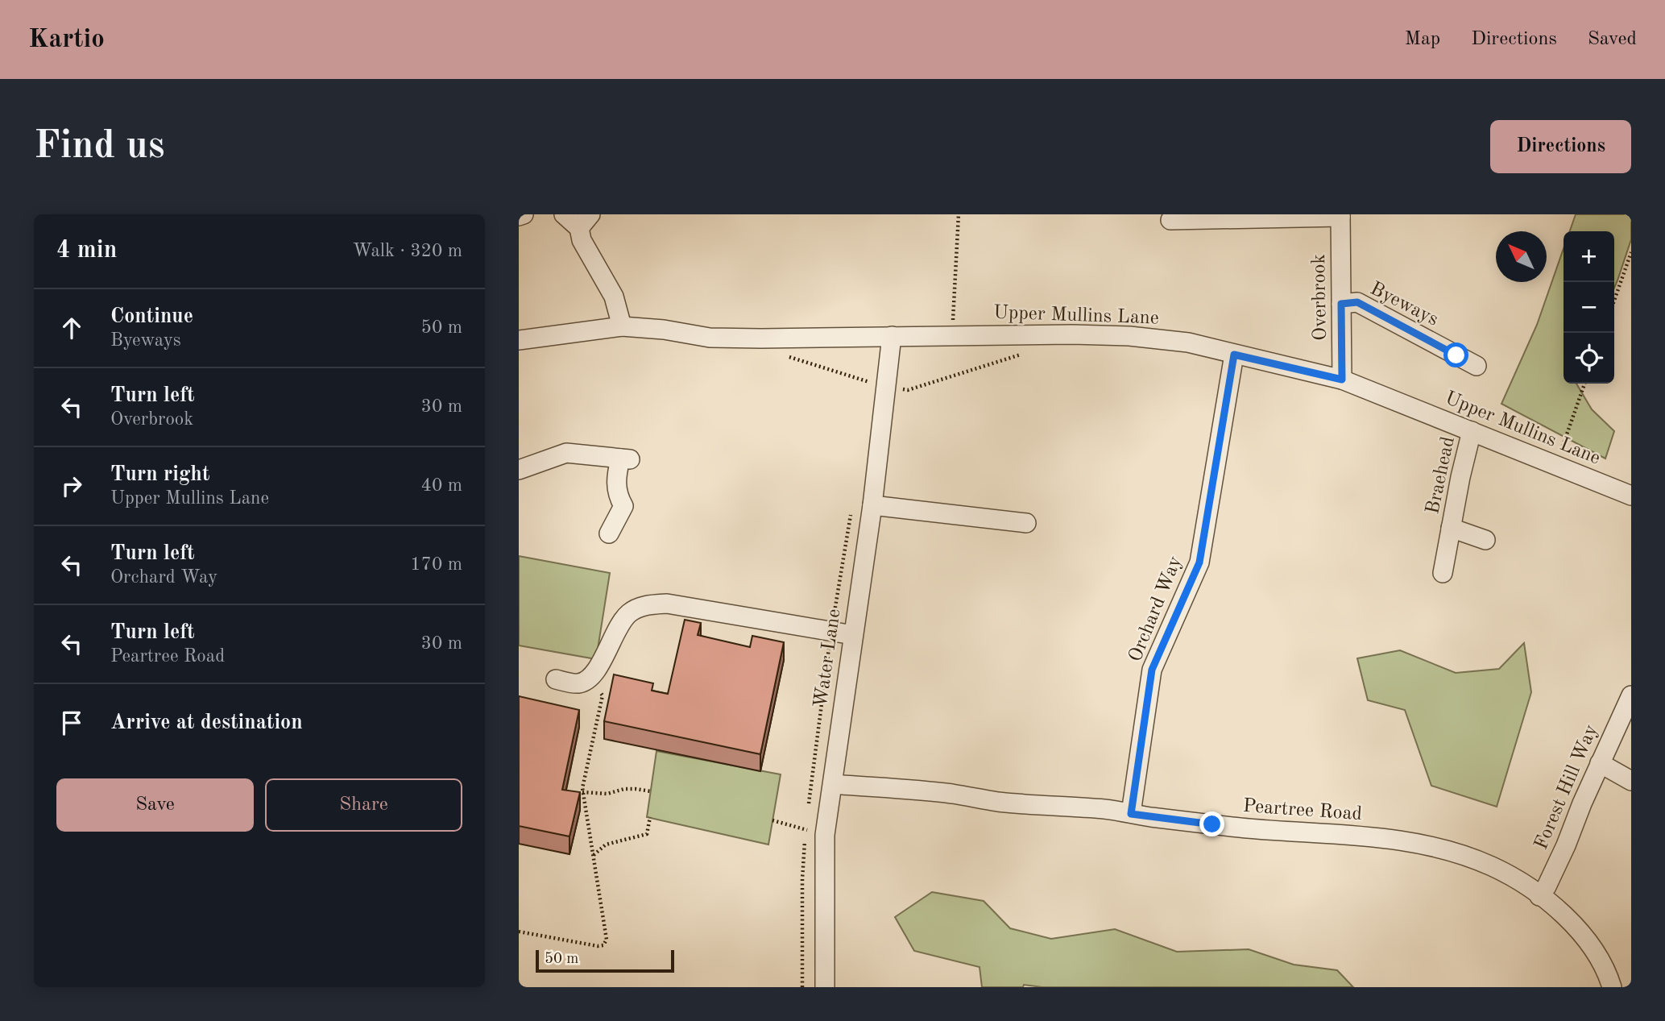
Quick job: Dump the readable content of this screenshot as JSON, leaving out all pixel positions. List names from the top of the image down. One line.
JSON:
{"streets":{"street":["Overbrook","Byeways","Upper Mullins Lane","Braehead","Orchard Way","Water Lane","Forest Hill Way","Peartree Road"]},"crossings":[["Overbrook","Byeways"],["Overbrook","Upper Mullins Lane"],["Upper Mullins Lane","Braehead"],["Upper Mullins Lane","Orchard Way"],["Upper Mullins Lane","Water Lane"],["Orchard Way","Peartree Road"],["Water Lane","Peartree Road"],["Forest Hill Way","Peartree Road"]],"scale_bar":"50 m","north":"top left","page":{"header":"Kartio","nav":["Map","Directions","Saved"],"buttons":["Directions",["Save","Share"]],"title":"Find us","heading":["4 min","Walk · 320 m"],"map_buttons":["+","−"],"list":[["Continue","Byeways","50 m"],["Turn left","Overbrook","30 m"],["Turn right","Upper Mullins Lane","40 m"],["Turn left","Orchard Way","170 m"],["Turn left","Peartree Road","30 m"],"Arrive at destination"],"scale":"50 m"}}
